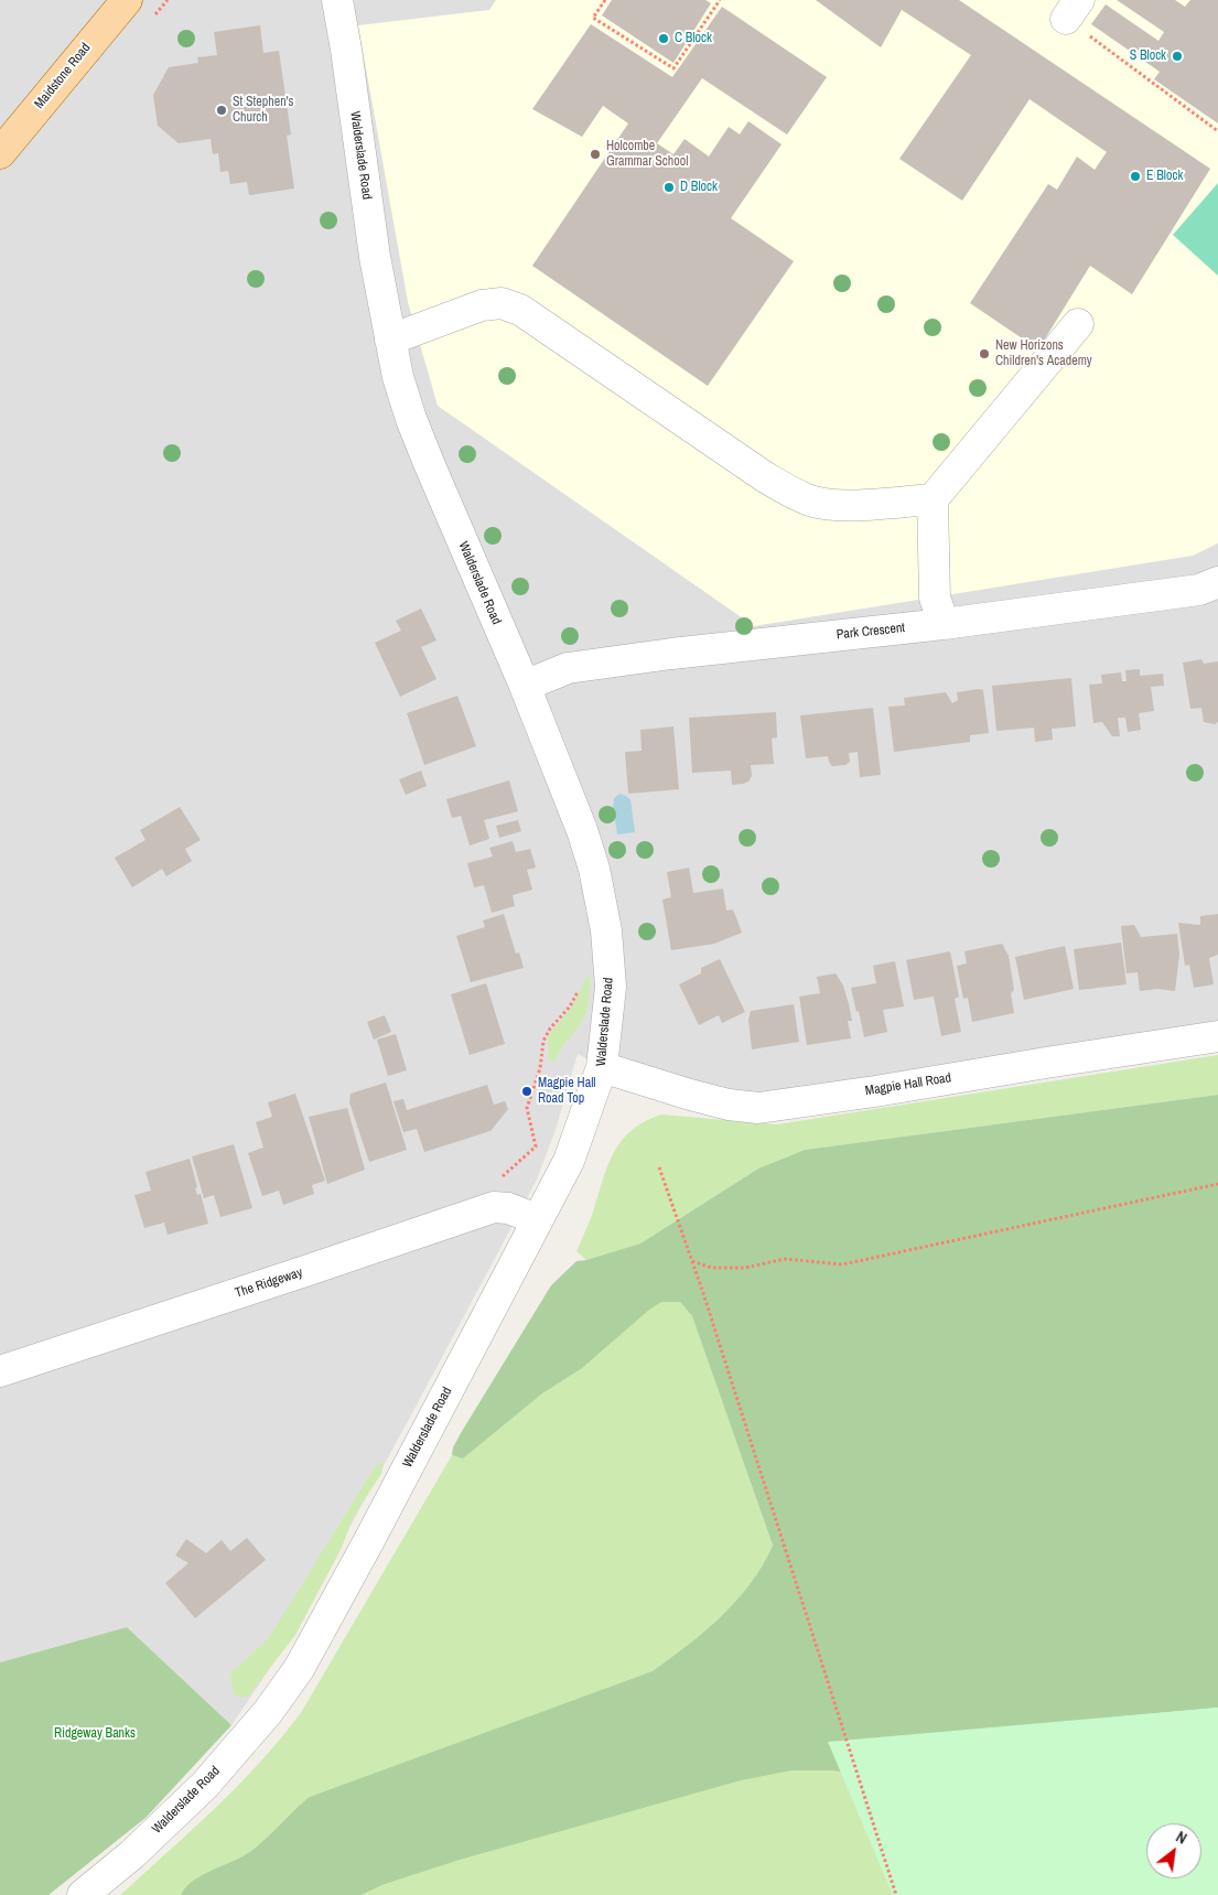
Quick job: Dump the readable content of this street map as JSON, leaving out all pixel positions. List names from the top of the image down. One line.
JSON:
{"streets":{"main road":["Maidstone Road"],"street":["Walderslade Road","Park Crescent","Magpie Hall Road","The Ridgeway"]},"crossings":[["Walderslade Road","Park Crescent"],["Walderslade Road","Magpie Hall Road"],["Walderslade Road","The Ridgeway"]],"parks":["Ridgeway Banks"],"places":["C Block","S Block","St Stephen's Church","Holcombe Grammar School","E Block","D Block","New Horizons Children's Academy","Magpie Hall Road Top"],"north":"top right"}
